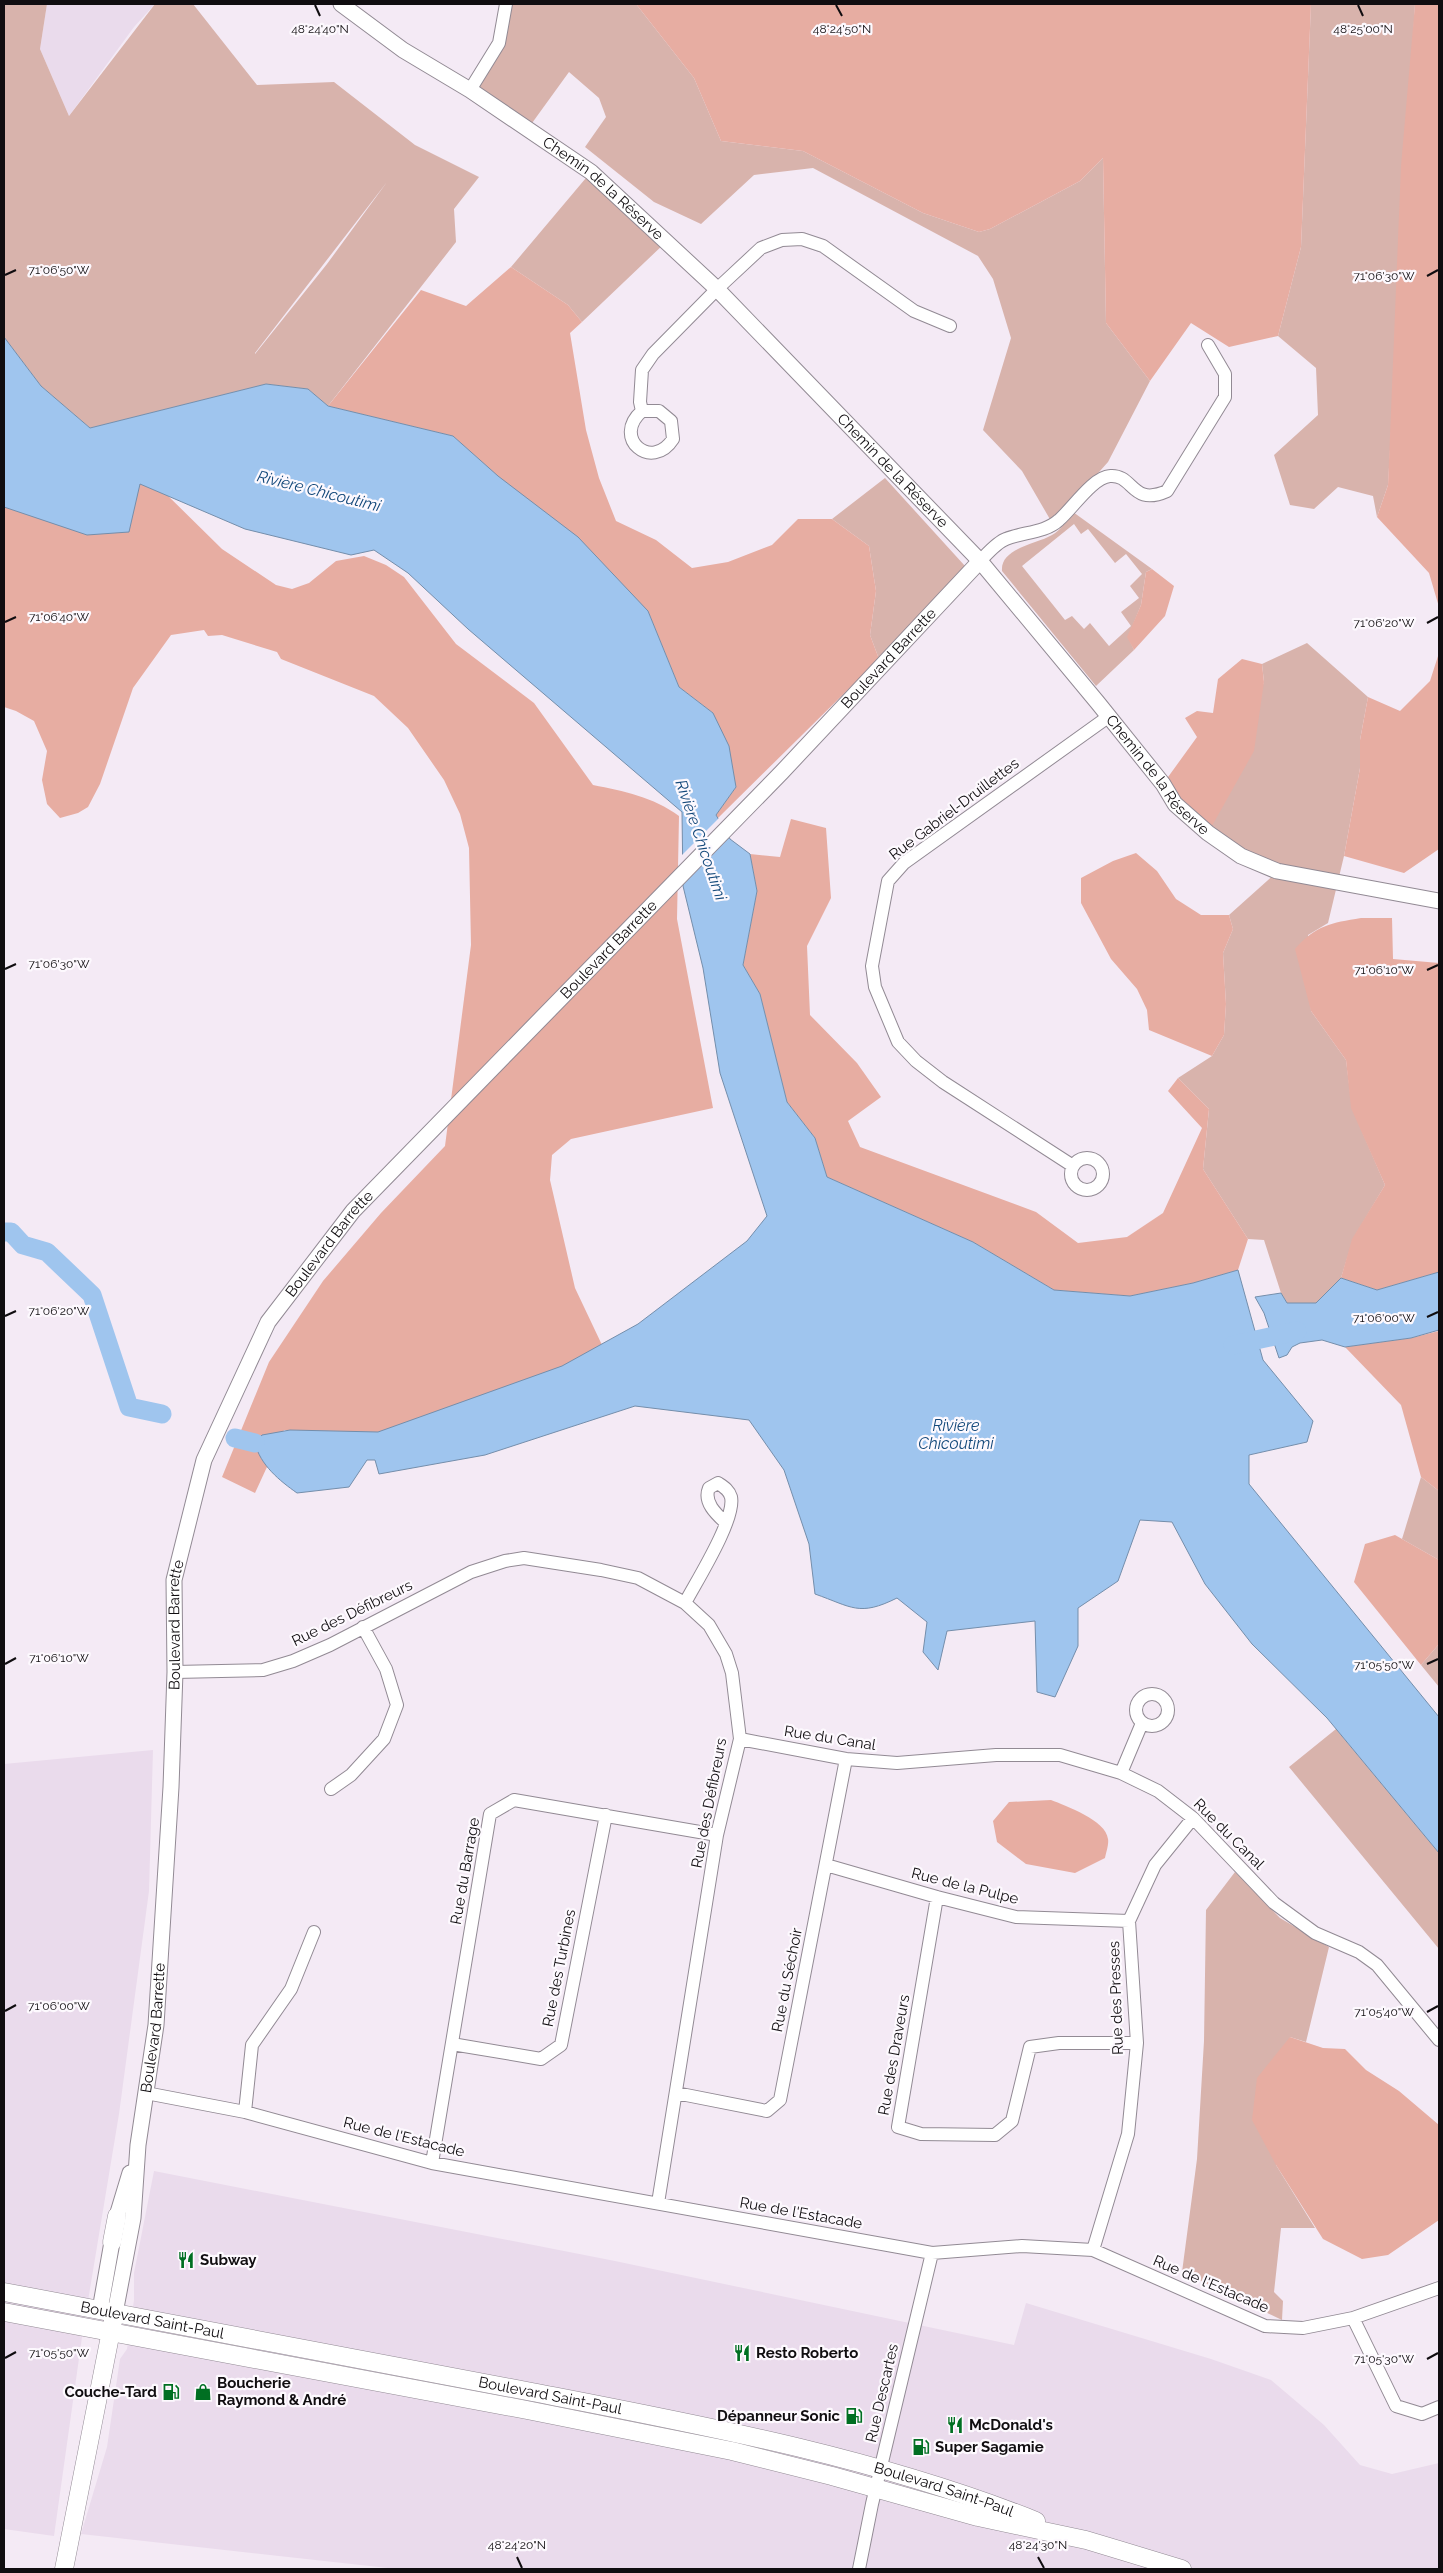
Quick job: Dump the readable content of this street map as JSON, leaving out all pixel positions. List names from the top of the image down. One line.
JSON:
{"streets":{"main road":["Boulevard Barrette","Boulevard Saint-Paul"],"street":["Chemin de la Réserve","Rue Gabriel-Druillettes","Rue des Défibreurs","Rue du Canal","Rue du Barrage","Rue de la Pulpe","Rue des Turbines","Rue du Séchoir","Rue des Presses","Rue des Draveurs","Rue de l'Estacade","Rue Descartes"]},"crossings":[["Chemin de la Réserve","Boulevard Barrette"],["Chemin de la Réserve","Rue Gabriel-Druillettes"],["Boulevard Barrette","Rue des Défibreurs"],["Boulevard Barrette","Rue de l'Estacade"],["Boulevard Barrette","Boulevard Saint-Paul"],["Rue des Défibreurs","Rue du Canal"],["Rue des Défibreurs","Rue du Barrage"],["Rue des Défibreurs","Rue du Séchoir"],["Rue des Défibreurs","Rue de l'Estacade"],["Rue du Canal","Rue du Séchoir"],["Rue du Canal","Rue des Presses"],["Rue du Barrage","Rue des Turbines"],["Rue du Barrage","Rue de l'Estacade"],["Rue de la Pulpe","Rue du Séchoir"],["Rue de la Pulpe","Rue des Presses"],["Rue de la Pulpe","Rue des Draveurs"],["Rue des Presses","Rue des Draveurs"],["Rue des Presses","Rue de l'Estacade"],["Rue de l'Estacade","Rue Descartes"],["Boulevard Saint-Paul","Rue Descartes"]],"water":["Rivière Chicoutimi"],"places":{"restaurant":["Subway","Resto Roberto","McDonald's"],"fuel station":["Couche-Tard","Dépanneur Sonic","Super Sagamie"],"shop":["Boucherie Raymond & André"]},"coordinates":["48°25'00\"N","48°24'40\"N","48°24'50\"N","71°06'50\"W","71°06'30\"W","71°06'40\"W","71°06'20\"W","71°06'10\"W","71°06'00\"W","71°05'50\"W","71°05'40\"W","71°05'30\"W","48°24'20\"N","48°24'30\"N"]}
